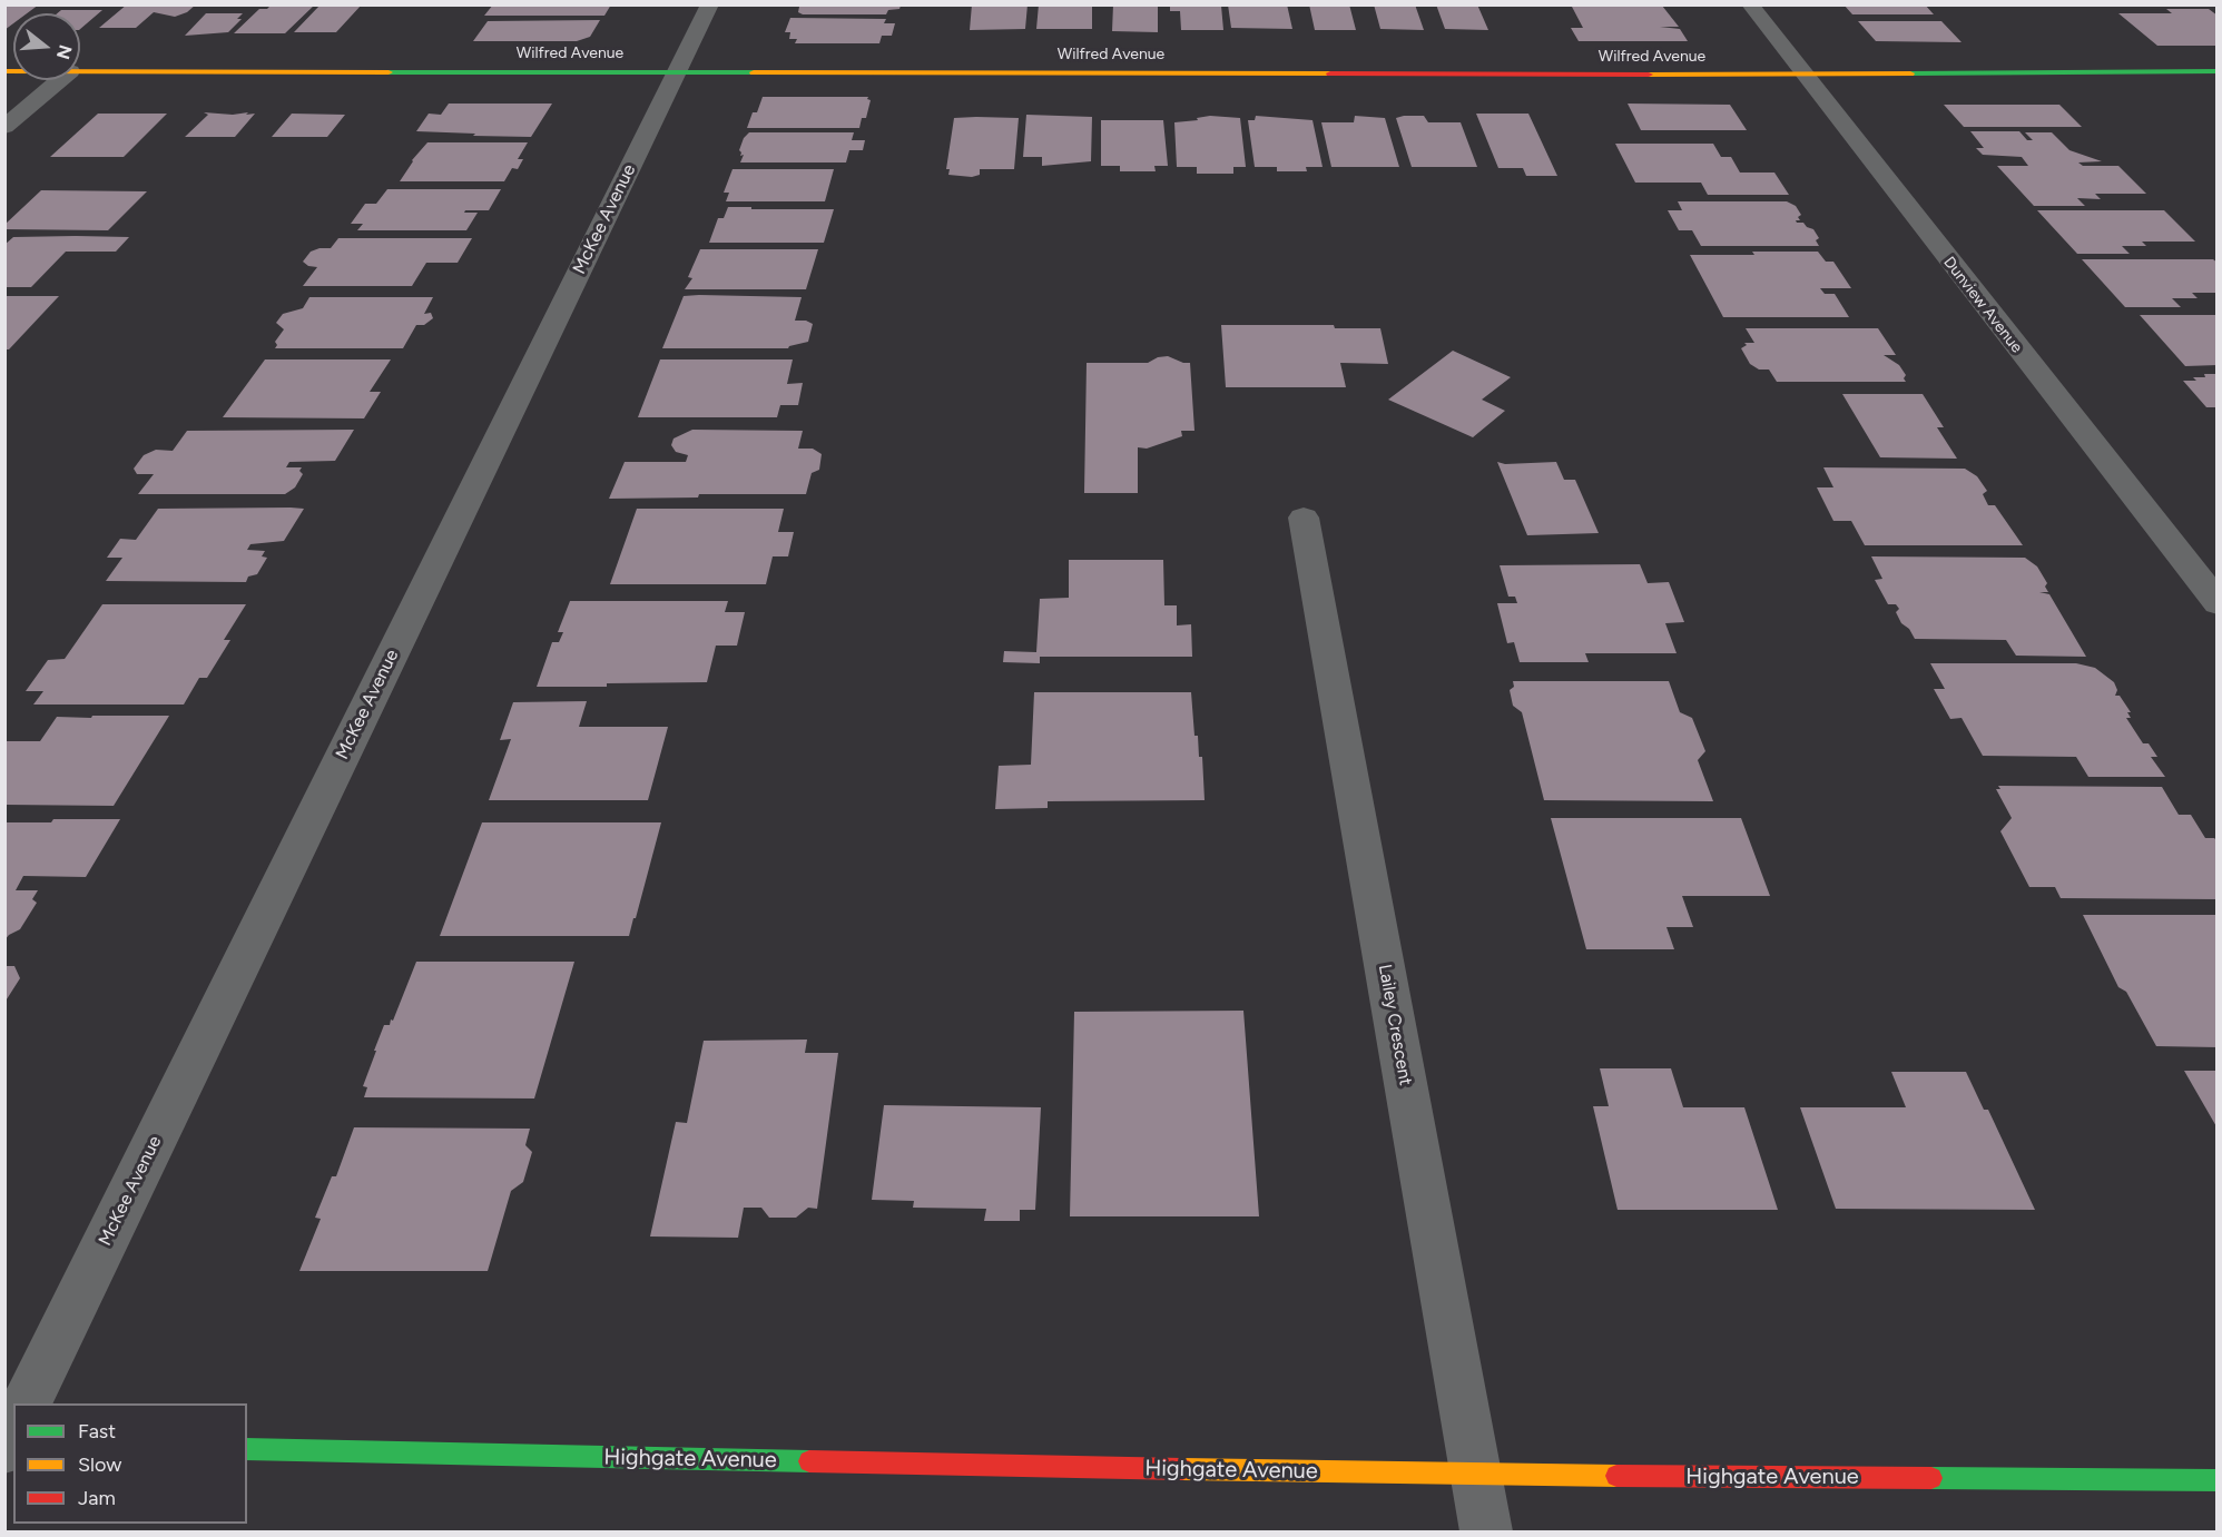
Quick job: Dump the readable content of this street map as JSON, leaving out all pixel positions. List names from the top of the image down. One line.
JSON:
{"streets":{"street":["Wilfred Avenue","McKee Avenue","Dunview Avenue","Lailey Crescent","Highgate Avenue"]},"crossings":[["Wilfred Avenue","McKee Avenue"],["Wilfred Avenue","Dunview Avenue"],["Lailey Crescent","Highgate Avenue"]],"legend":["Fast","Slow","Jam"],"north":"right"}
